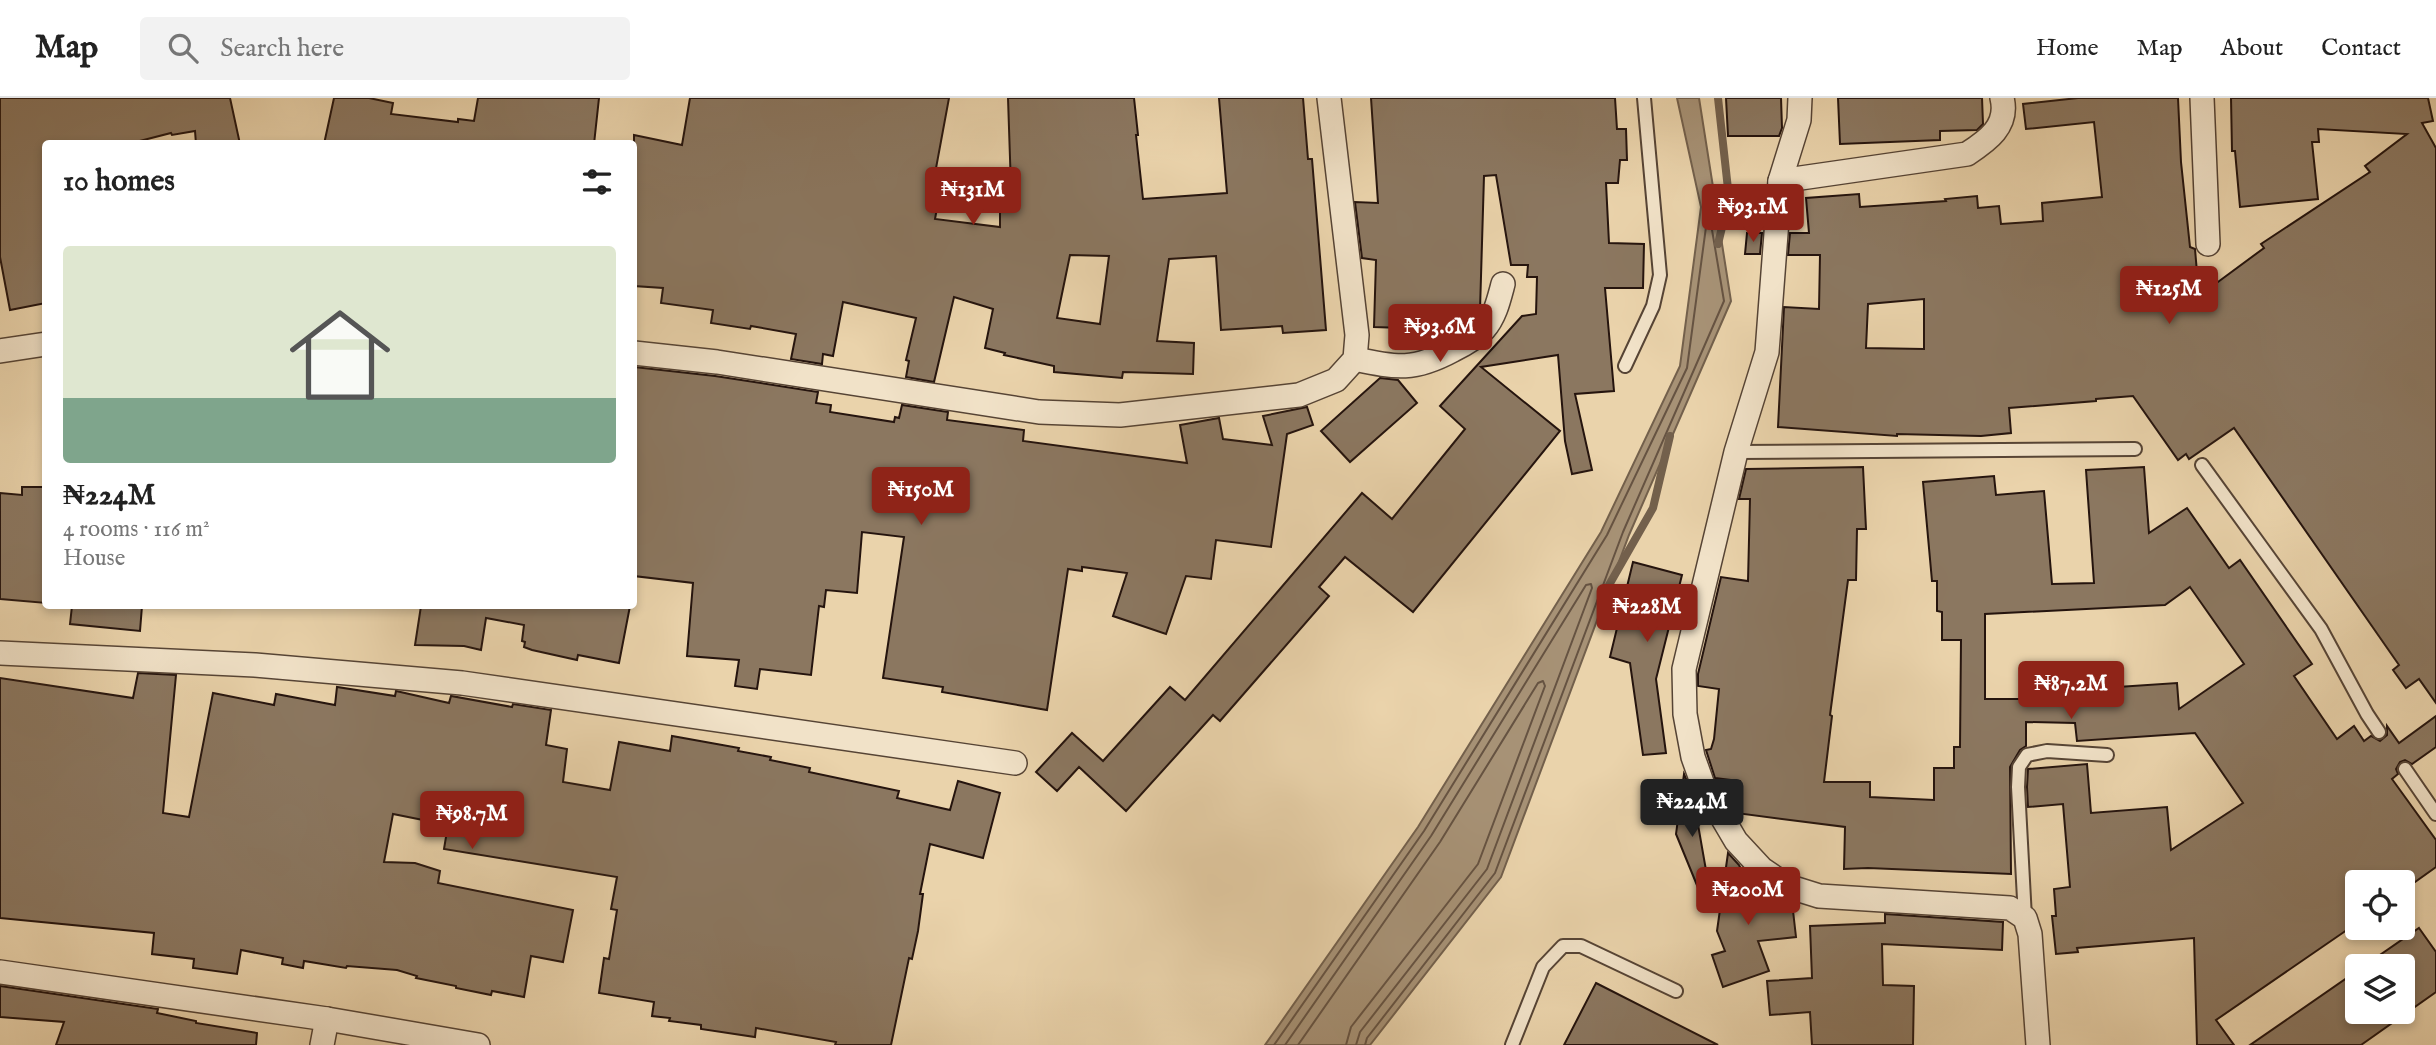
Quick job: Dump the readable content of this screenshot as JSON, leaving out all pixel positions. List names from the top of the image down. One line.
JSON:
{"page":{"header":"Map","search":"Search here","nav":["Home","Map","About","Contact"],"heading":"10 homes","price":["₦131M","₦93.1M","₦125M","₦93.6M","₦150M","₦228M","₦87.2M","₦224M","₦98.7M","₦200M"],"list":[{"name":"₦224M","note":"4 rooms · 116 m² · House"}]}}
